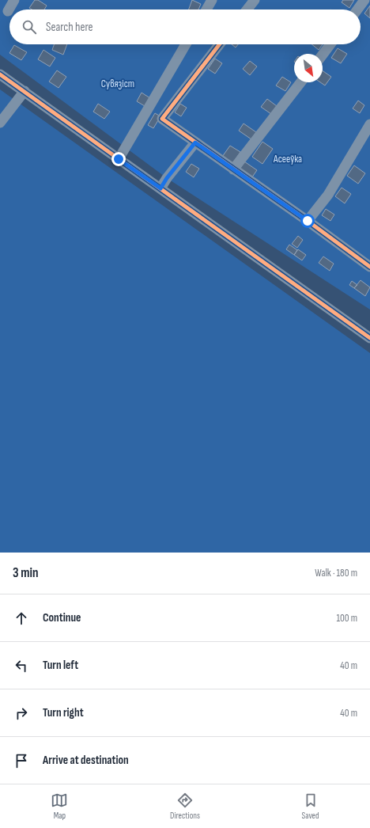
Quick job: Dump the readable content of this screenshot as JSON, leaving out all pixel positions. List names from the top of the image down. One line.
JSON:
{"parks":["Сувязіст","Асееўка"],"north":"bottom right","page":{"search":"Search here","heading":["3 min","Walk · 180 m"],"list":[["Continue","100 m"],["Turn left","40 m"],["Turn right","40 m"],"Arrive at destination"],"nav":["Map","Directions","Saved"]}}
